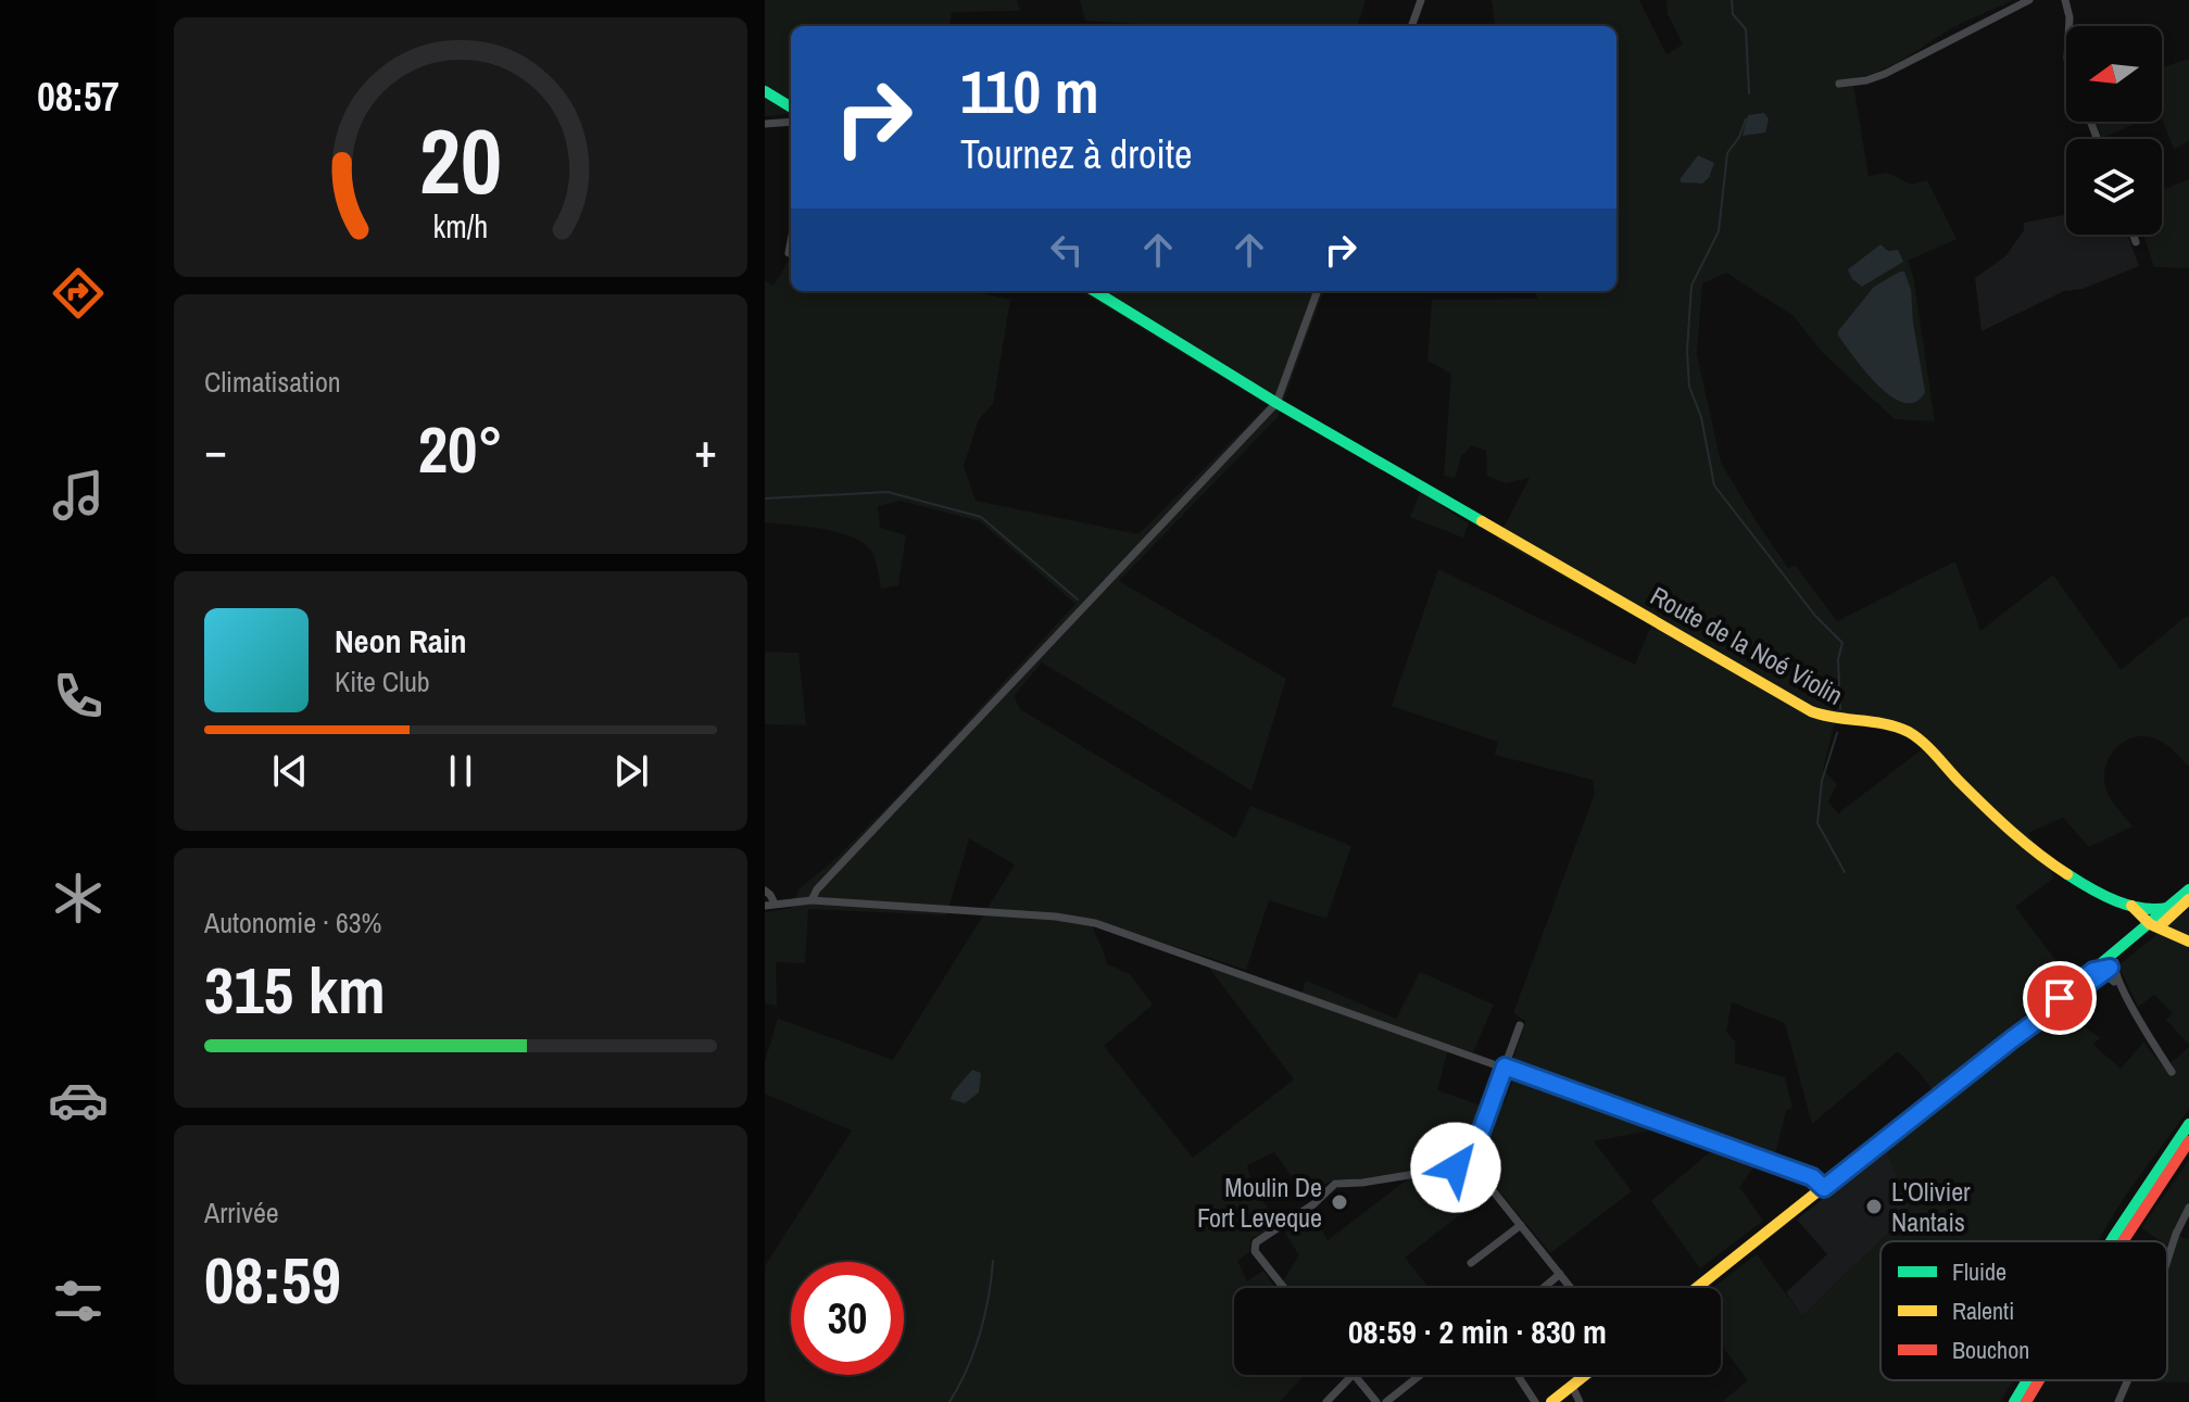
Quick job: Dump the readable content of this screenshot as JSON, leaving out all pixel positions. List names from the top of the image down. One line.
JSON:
{"streets":{"main road":["Route de la Noé Violin"]},"places":["Moulin De Fort Leveque","L'Olivier Nantais"],"legend":["Fluide","Ralenti","Bouchon"],"north":"left","page":{"tabs":"08:57","turn":["110 m","Tournez à droite"],"tile":["Climatisation",["Autonomie · 63%","315 km"],["Arrivée","08:59"]],"heat":["−","20°","+"],"song":["Neon Rain","Kite Club"],"limit":"30","trip":"08:59 · 2 min · 830 m","gauge":["20","km/h"]}}
